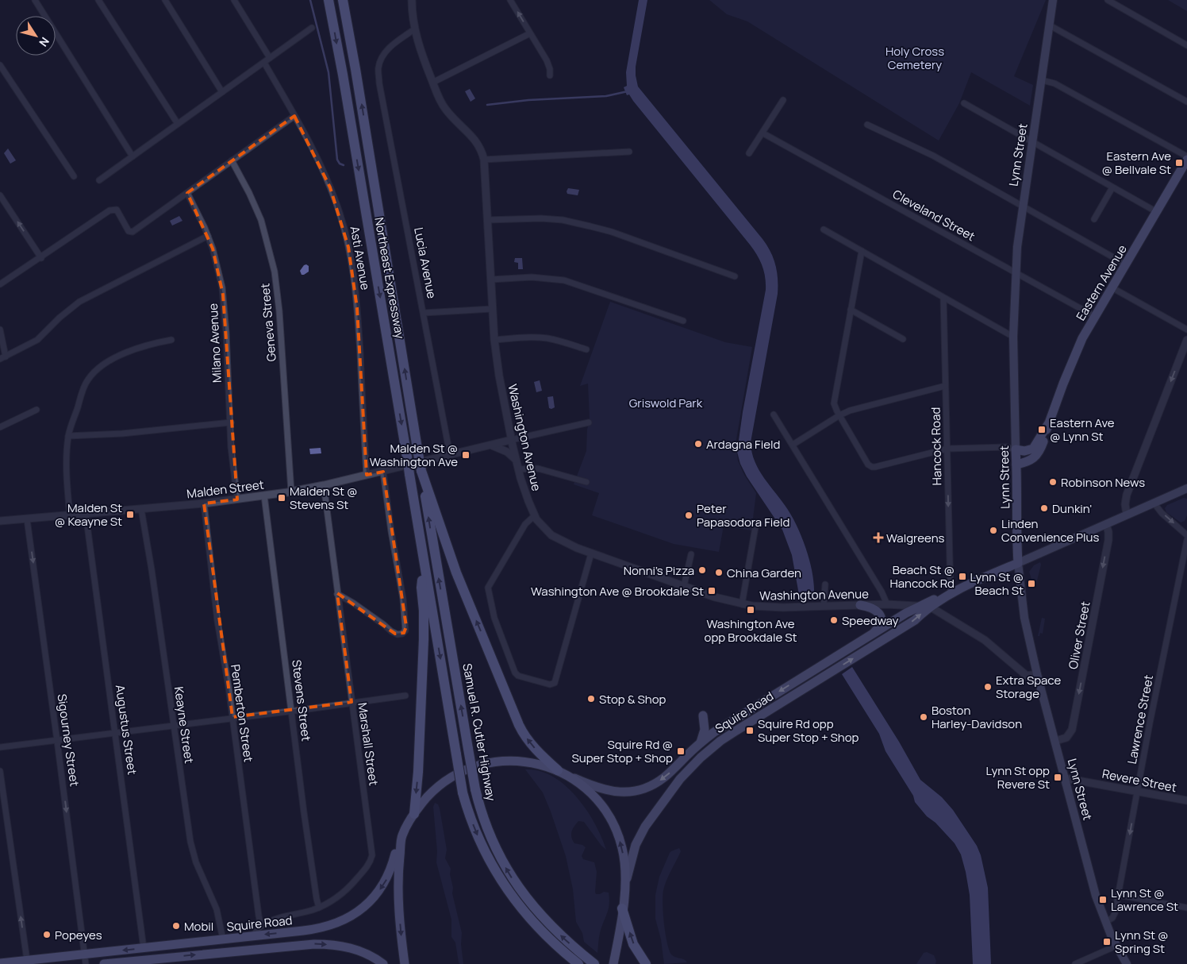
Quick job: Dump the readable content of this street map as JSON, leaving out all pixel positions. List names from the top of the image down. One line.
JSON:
{"streets":{"highway":["Northeast Expressway","Squire Road","Samuel R. Cutler Highway"],"main road":["Lynn Street","Eastern Avenue"],"street":["Cleveland Street","Asti Avenue","Lucia Avenue","Geneva Street","Milano Avenue","Washington Avenue","Hancock Road","Malden Street","Oliver Street","Stevens Street","Pemberton Street","Lawrence Street","Keayne Street","Augustus Street","Sigourney Street","Marshall Street","Revere Street"]},"crossings":[["Lynn Street","Cleveland Street"],["Lynn Street","Eastern Avenue"],["Lynn Street","Oliver Street"],["Lynn Street","Lawrence Street"],["Lynn Street","Revere Street"],["Cleveland Street","Eastern Avenue"],["Asti Avenue","Malden Street"],["Lucia Avenue","Washington Avenue"],["Lucia Avenue","Malden Street"],["Northeast Expressway","Samuel R. Cutler Highway"],["Geneva Street","Malden Street"],["Milano Avenue","Malden Street"],["Washington Avenue","Malden Street"],["Washington Avenue","Squire Road"],["Hancock Road","Squire Road"],["Malden Street","Stevens Street"],["Malden Street","Pemberton Street"],["Malden Street","Keayne Street"],["Malden Street","Augustus Street"],["Malden Street","Sigourney Street"],["Malden Street","Marshall Street"],["Stevens Street","Marshall Street"],["Squire Road","Keayne Street"],["Squire Road","Augustus Street"],["Squire Road","Sigourney Street"],["Squire Road","Marshall Street"],["Pemberton Street","Marshall Street"],["Lawrence Street","Revere Street"]],"one_way":["Hancock Road","Oliver Street","Sigourney Street"],"parks":["Holy Cross Cemetery","Griswold Park"],"places":{"transit":["Eastern Ave @ Bellvale St","Eastern Ave @ Lynn St","Malden St @ Washington Ave","Malden St @ Stevens St","Malden St @ Keayne St","Beach St @ Hancock Rd","Lynn St @ Beach St","Washington Ave @ Brookdale St","Washington Ave opp Brookdale St","Squire Rd opp Super Stop + Shop","Squire Rd @ Super Stop + Shop","Lynn St opp Revere St","Lynn St @ Lawrence St","Lynn St @ Spring St"],"other":["Ardagna Field","Robinson News","Dunkin'","Peter Papasodora Field","Linden Convenience Plus","Nonni's Pizza","China Garden","Speedway","Extra Space Storage","Stop & Shop","Boston Harley-Davidson","Mobil","Popeyes"],"health":["Walgreens"]},"north":"bottom right"}
